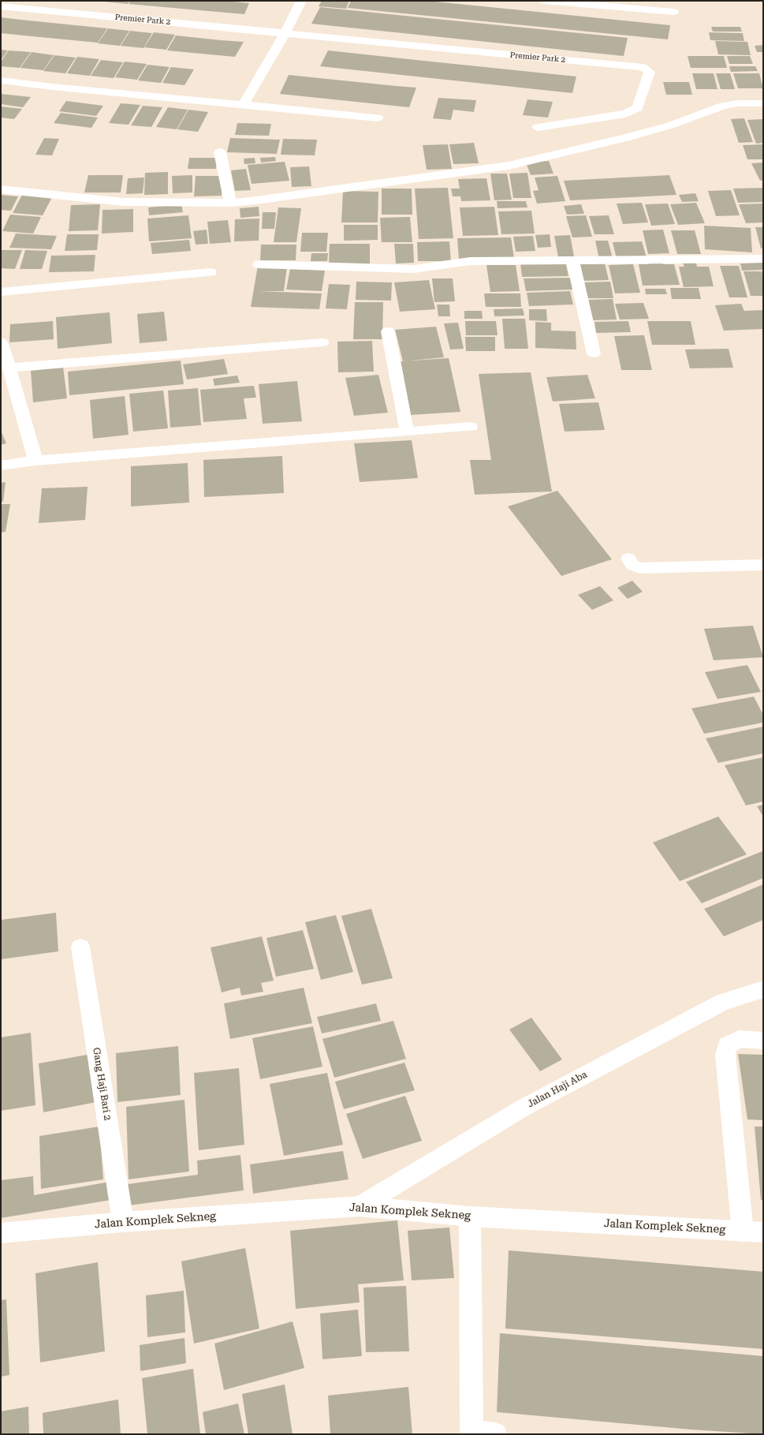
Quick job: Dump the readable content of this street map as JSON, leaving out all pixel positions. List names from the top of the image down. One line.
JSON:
{"streets":{"street":["Premier Park 2","Gang Haji Bari 2","Jalan Haji Aba","Jalan Komplek Sekneg"]},"crossings":[["Gang Haji Bari 2","Jalan Komplek Sekneg"],["Jalan Haji Aba","Jalan Komplek Sekneg"]]}
